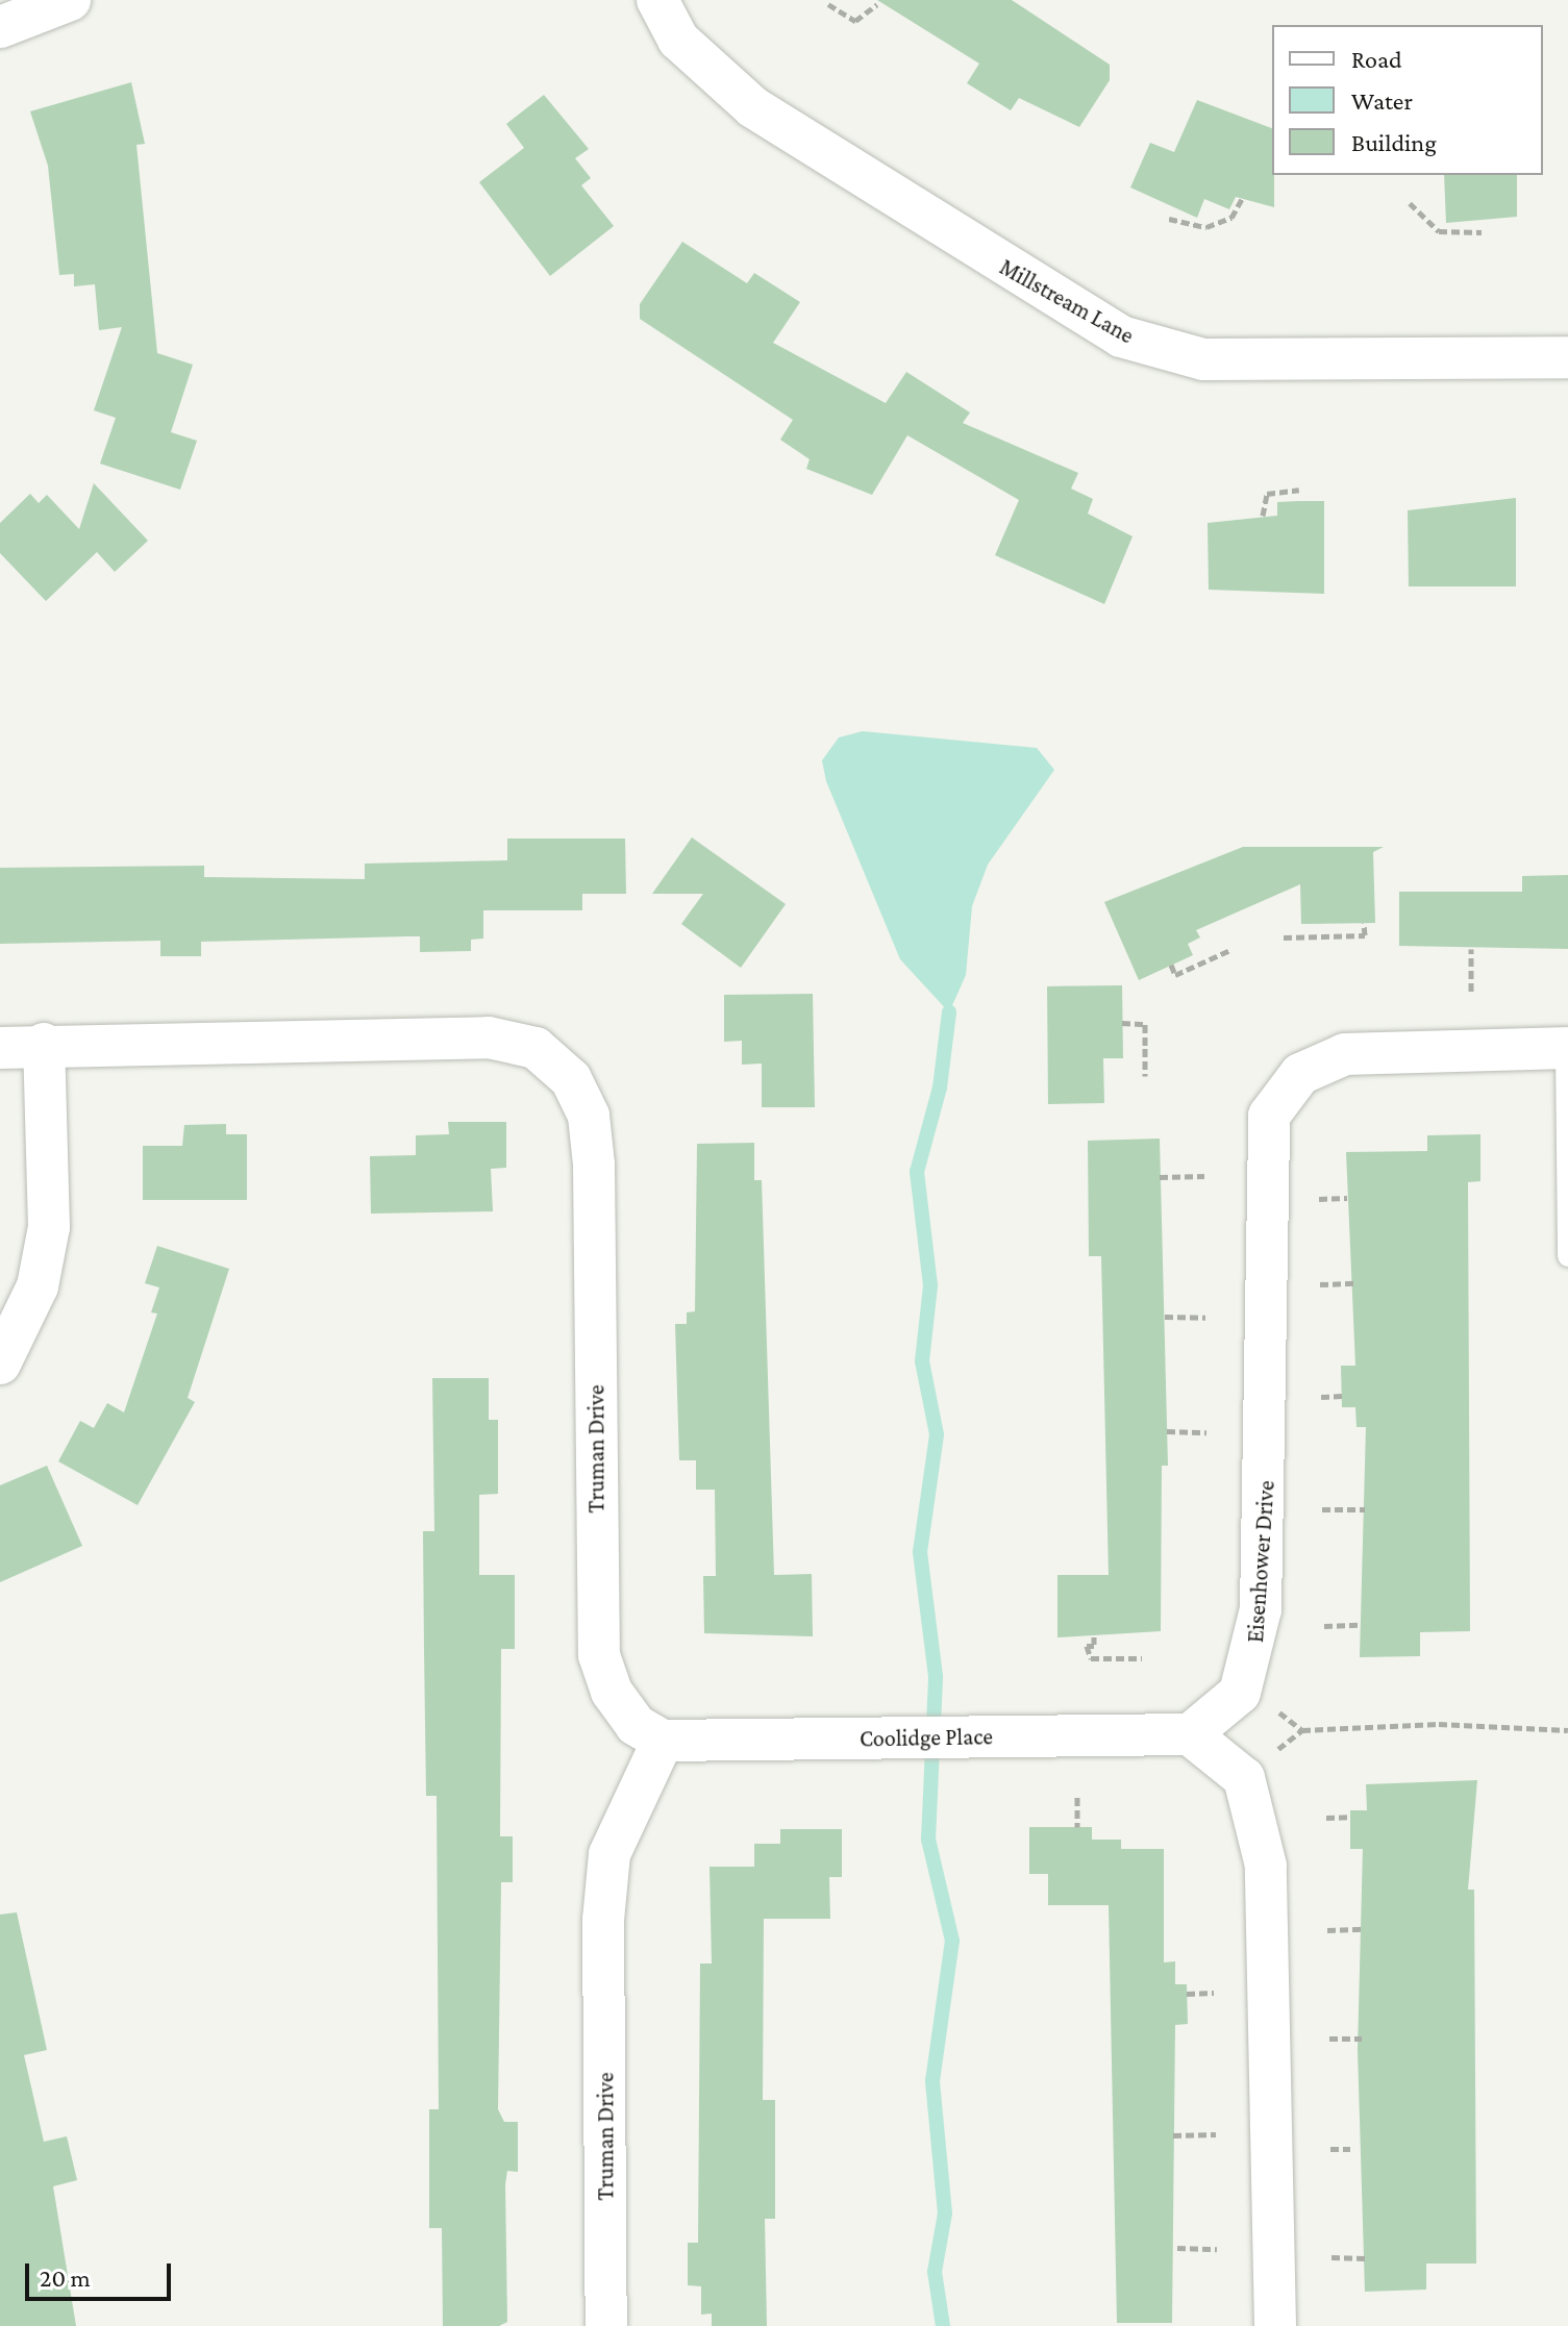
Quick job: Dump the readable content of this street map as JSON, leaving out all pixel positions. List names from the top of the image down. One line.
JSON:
{"streets":{"street":["Millstream Lane","Truman Drive","Eisenhower Drive","Coolidge Place"]},"crossings":[["Truman Drive","Coolidge Place"],["Eisenhower Drive","Coolidge Place"]],"legend":["Road","Water","Building"],"scale_bar":"20 m"}
